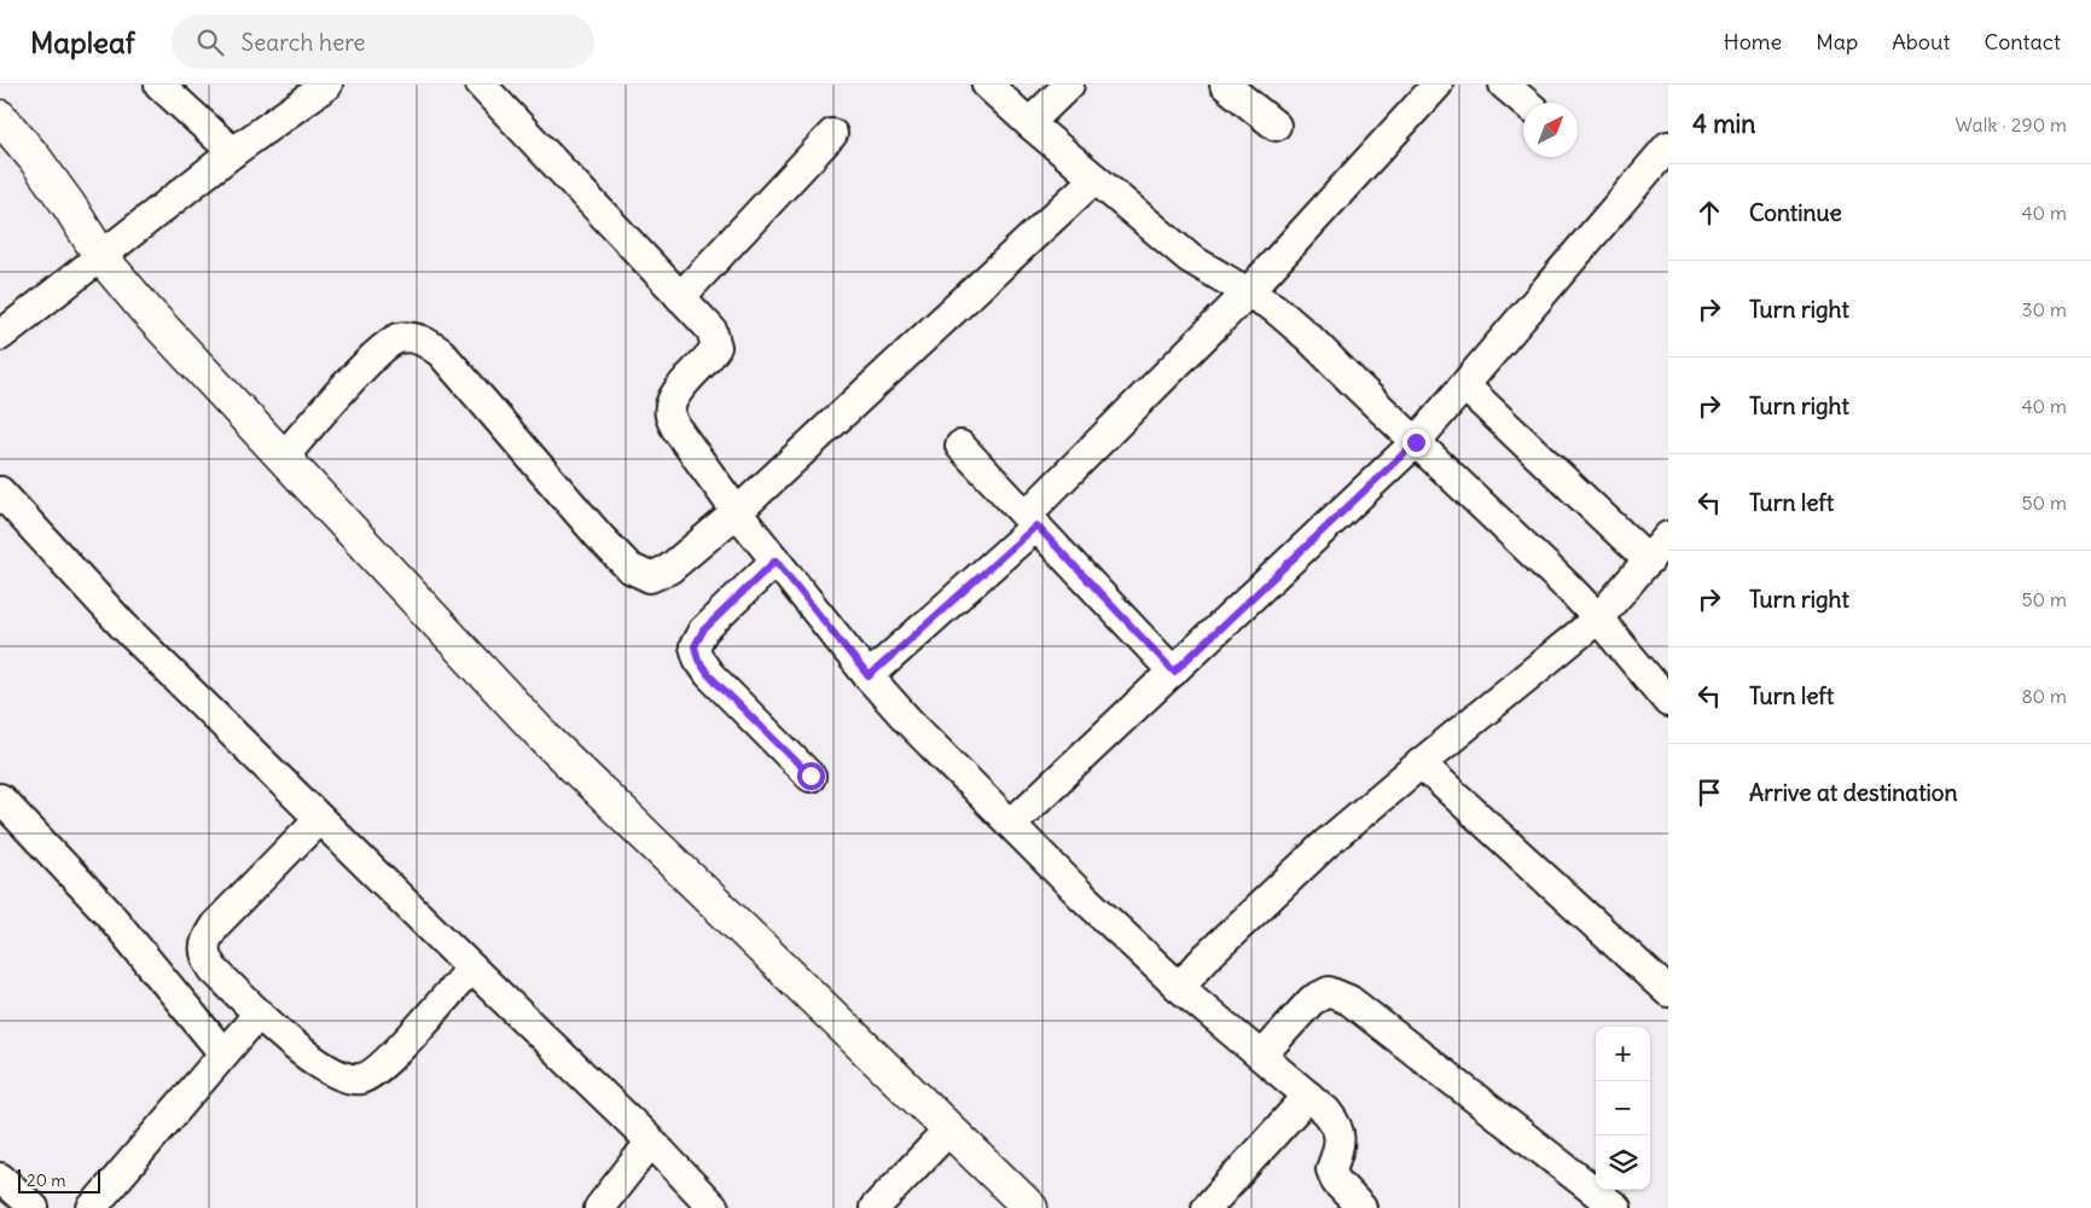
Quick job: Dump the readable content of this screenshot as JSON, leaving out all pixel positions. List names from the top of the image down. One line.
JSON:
{"scale_bar":"20 m","north":"top right","page":{"header":"Mapleaf","search":"Search here","nav":["Home","Map","About","Contact"],"heading":["4 min","Walk · 290 m"],"list":[["Continue","40 m"],["Turn right","30 m"],["Turn right","40 m"],["Turn left","50 m"],["Turn right","50 m"],["Turn left","80 m"],"Arrive at destination"],"map_buttons":["+","−"],"scale":"20 m"}}
